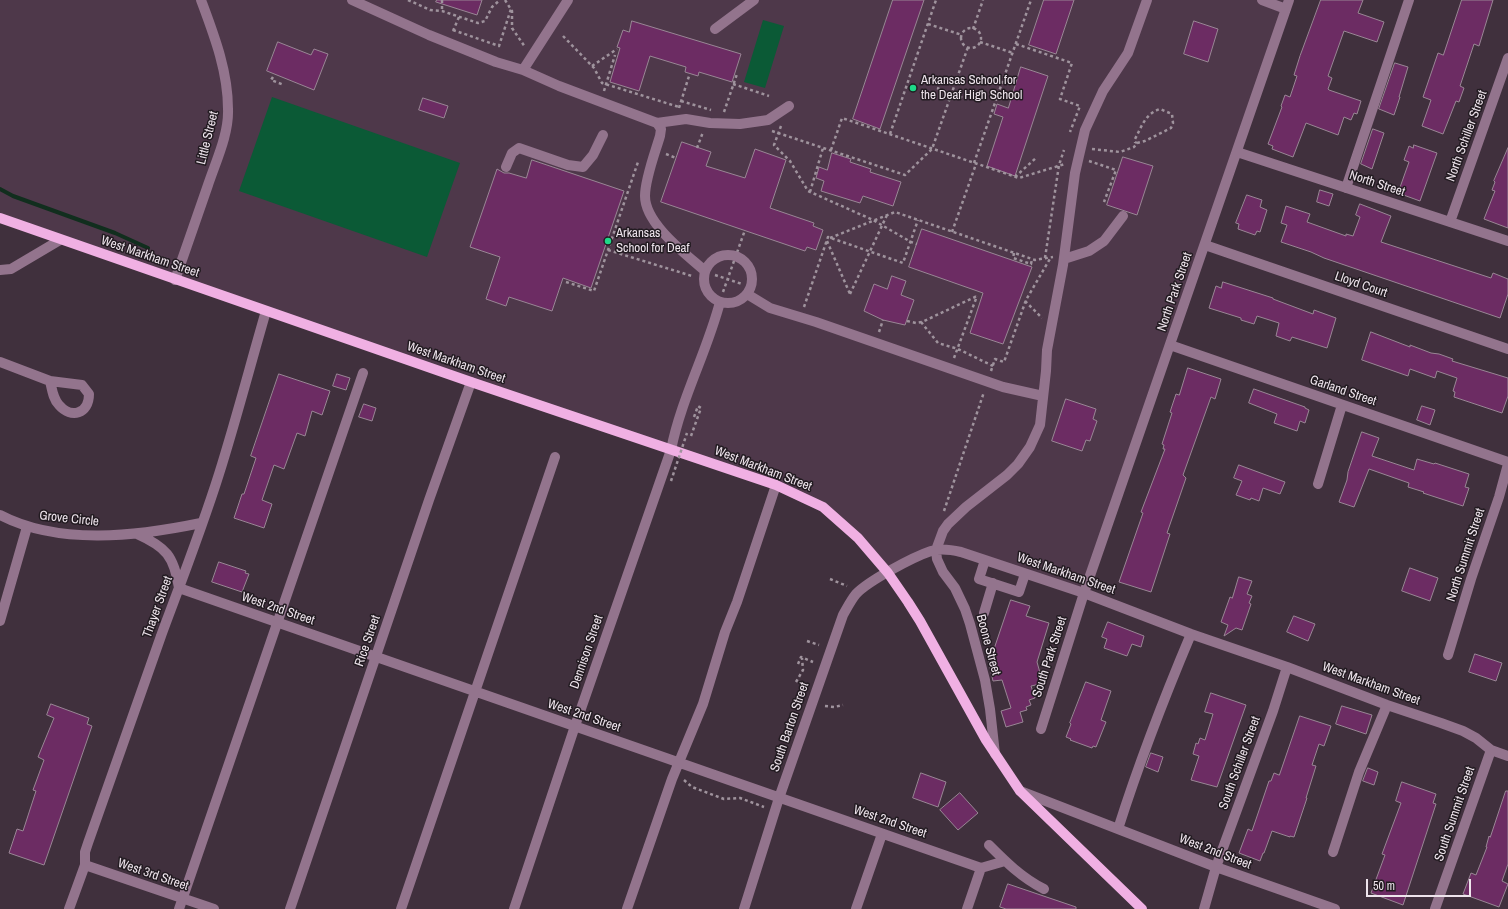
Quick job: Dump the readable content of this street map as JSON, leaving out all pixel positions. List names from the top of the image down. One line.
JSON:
{"streets":{"main road":["West Markham Street","Boone Street"],"street":["North Schiller Street","Little Street","North Street","Lloyd Court","North Park Street","Garland Street","Grove Circle","North Summit Street","Thayer Street","West 2nd Street","Rice Street","Dennison Street","South Park Street","South Barton Street","South Schiller Street","South Summit Street","West 3rd Street"]},"crossings":[["North Schiller Street","North Street"],["Little Street","West Markham Street"],["North Street","North Park Street"],["West Markham Street","North Park Street"],["West Markham Street","Thayer Street"],["West Markham Street","Rice Street"],["West Markham Street","Boone Street"],["West Markham Street","Dennison Street"],["West Markham Street","South Park Street"],["West Markham Street","South Barton Street"],["West Markham Street","South Schiller Street"],["West Markham Street","South Summit Street"],["Lloyd Court","North Park Street"],["North Park Street","Garland Street"],["North Park Street","South Park Street"],["Garland Street","North Summit Street"],["Grove Circle","Thayer Street"],["Grove Circle","West 2nd Street"],["Thayer Street","West 2nd Street"],["Thayer Street","West 3rd Street"],["West 2nd Street","Rice Street"],["West 2nd Street","Boone Street"],["West 2nd Street","Dennison Street"],["West 2nd Street","South Barton Street"],["West 2nd Street","South Schiller Street"],["Boone Street","South Barton Street"]],"places":["Arkansas School for the Deaf High School","Arkansas School for Deaf"],"scale_bar":"50 m"}
